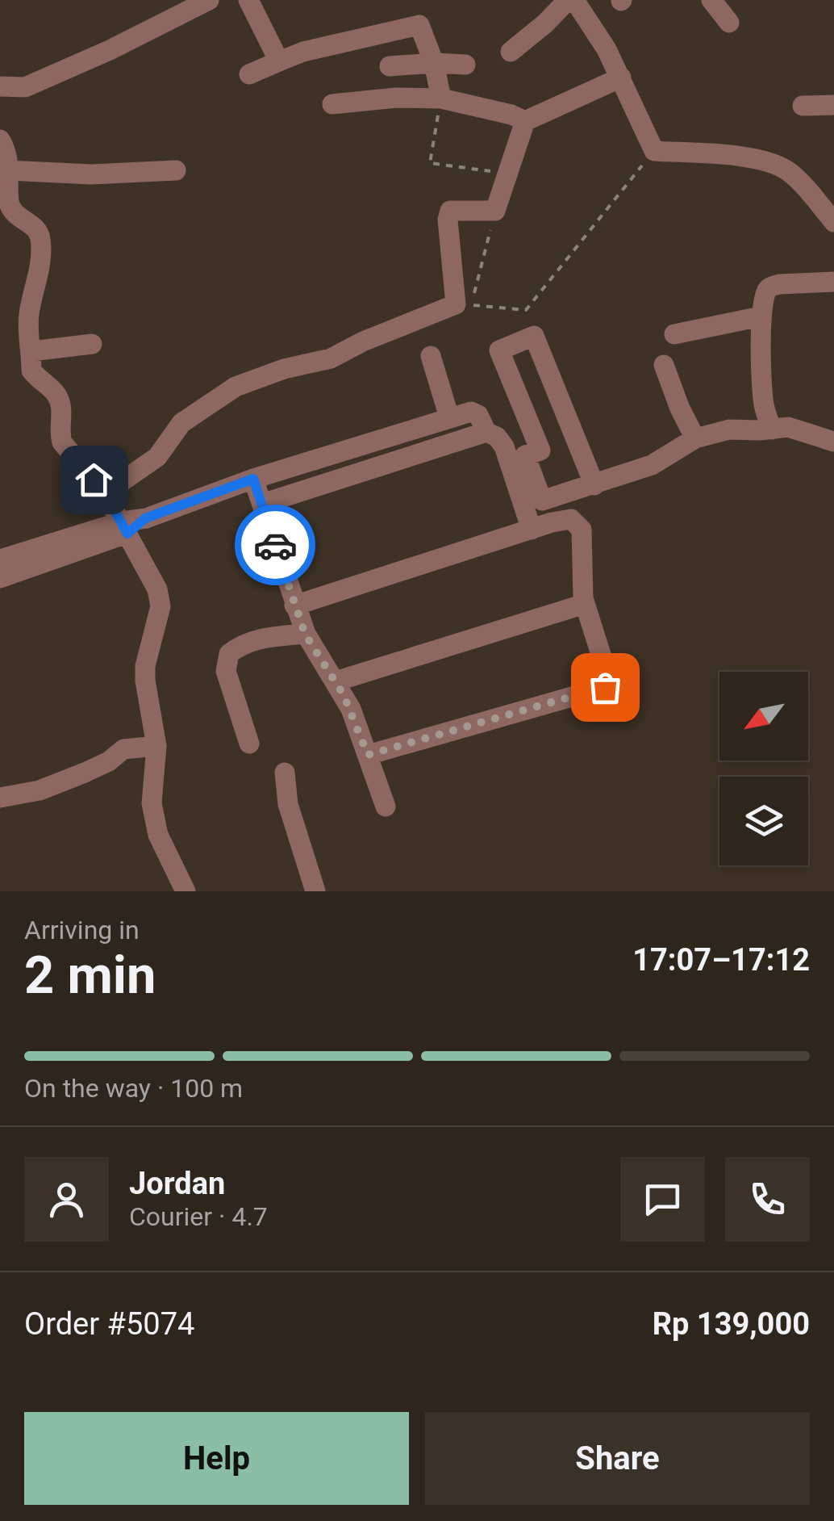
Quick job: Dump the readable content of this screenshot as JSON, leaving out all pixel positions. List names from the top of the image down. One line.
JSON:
{"north":"bottom left","page":{"heading":["2 min","Arriving in","17:07–17:12"],"panel":["Jordan","Courier · 4.7","Order #5074","Rp 139,000"],"bar":"On the way · 100 m","buttons":["Help","Share"]}}
